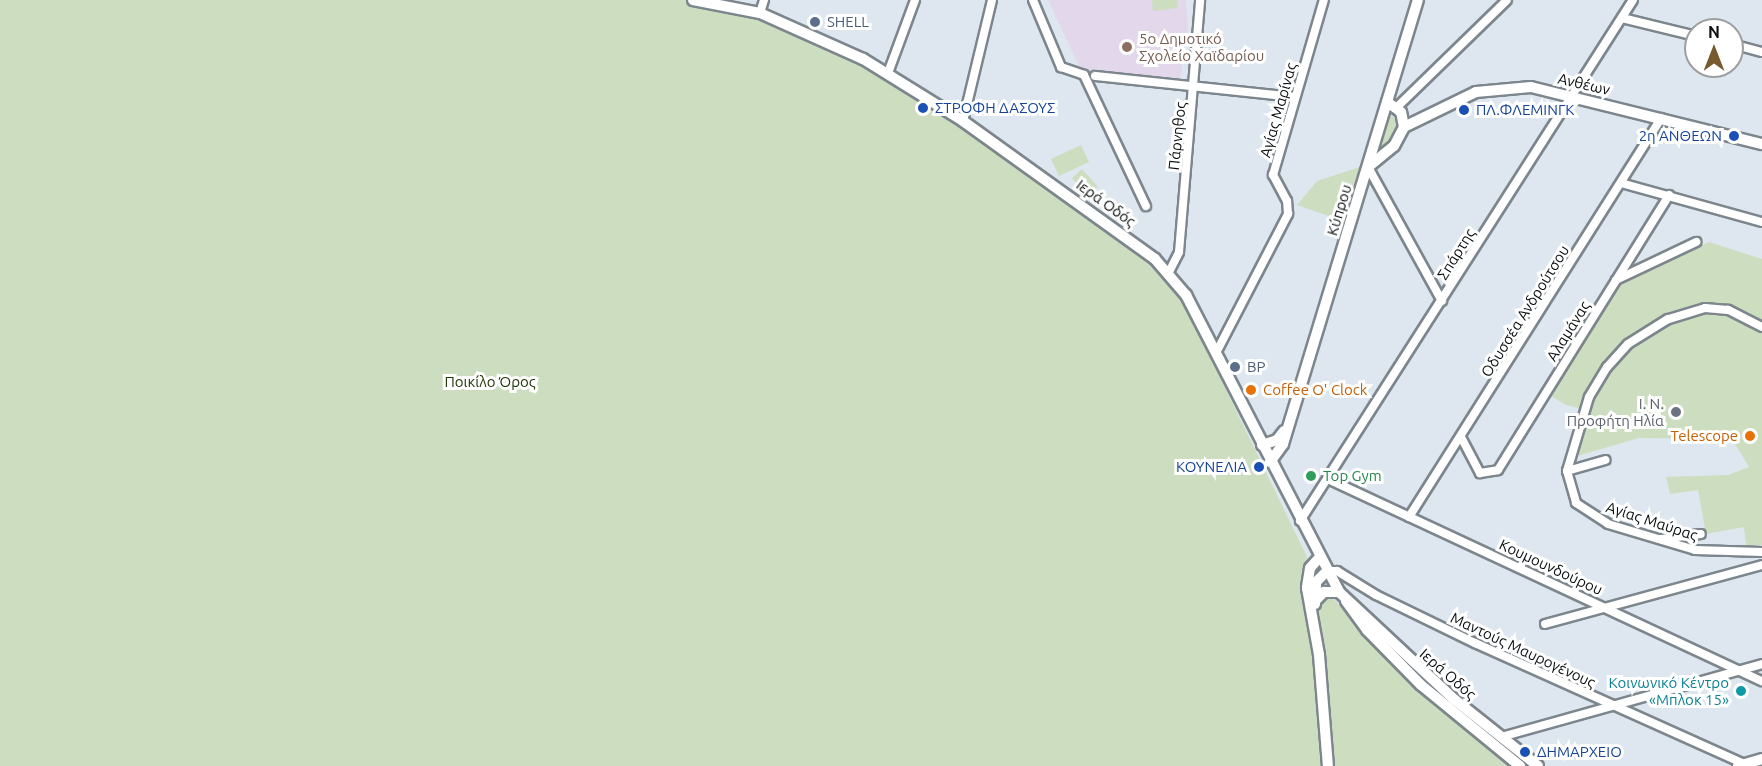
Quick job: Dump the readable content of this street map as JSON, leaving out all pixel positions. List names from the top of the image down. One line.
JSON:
{"streets":{"main road":["Ανθέων","Ιερά Οδός","Κύπρου"],"street":["Αγίας Μαρίνας","Πάρνηθος","Σπάρτης","Οδυσσέα Ανδρούτσου","Αλαμάνας","Αγίας Μαύρας","Κουμουνδούρου","Μαντούς Μαυρογένους"]},"crossings":[["Ανθέων","Σπάρτης"],["Ανθέων","Οδυσσέα Ανδρούτσου"],["Αγίας Μαρίνας","Ιερά Οδός"],["Πάρνηθος","Ιερά Οδός"],["Ιερά Οδός","Κύπρου"],["Ιερά Οδός","Σπάρτης"],["Ιερά Οδός","Μαντούς Μαυρογένους"],["Σπάρτης","Κουμουνδούρου"],["Οδυσσέα Ανδρούτσου","Αλαμάνας"],["Οδυσσέα Ανδρούτσου","Κουμουνδούρου"]],"parks":["Ποικίλο Όρος"],"places":["SHELL","5ο Δημοτικό Σχολείο Χαϊδαρίου","ΣΤΡΟΦΗ ΔΑΣΟΥΣ","ΠΛ.ΦΛΕΜΙΝΓΚ","2η ΑΝΘΕΩΝ","BP","Coffee O' Clock","Ι. Ν. Προφήτη Ηλία","Telescope","ΚΟΥΝΕΛΙΑ","Top Gym","Κοινωνικό Κέντρο «Μπλοκ 15»","ΔΗΜΑΡΧΕΙΟ"],"north":"top"}
